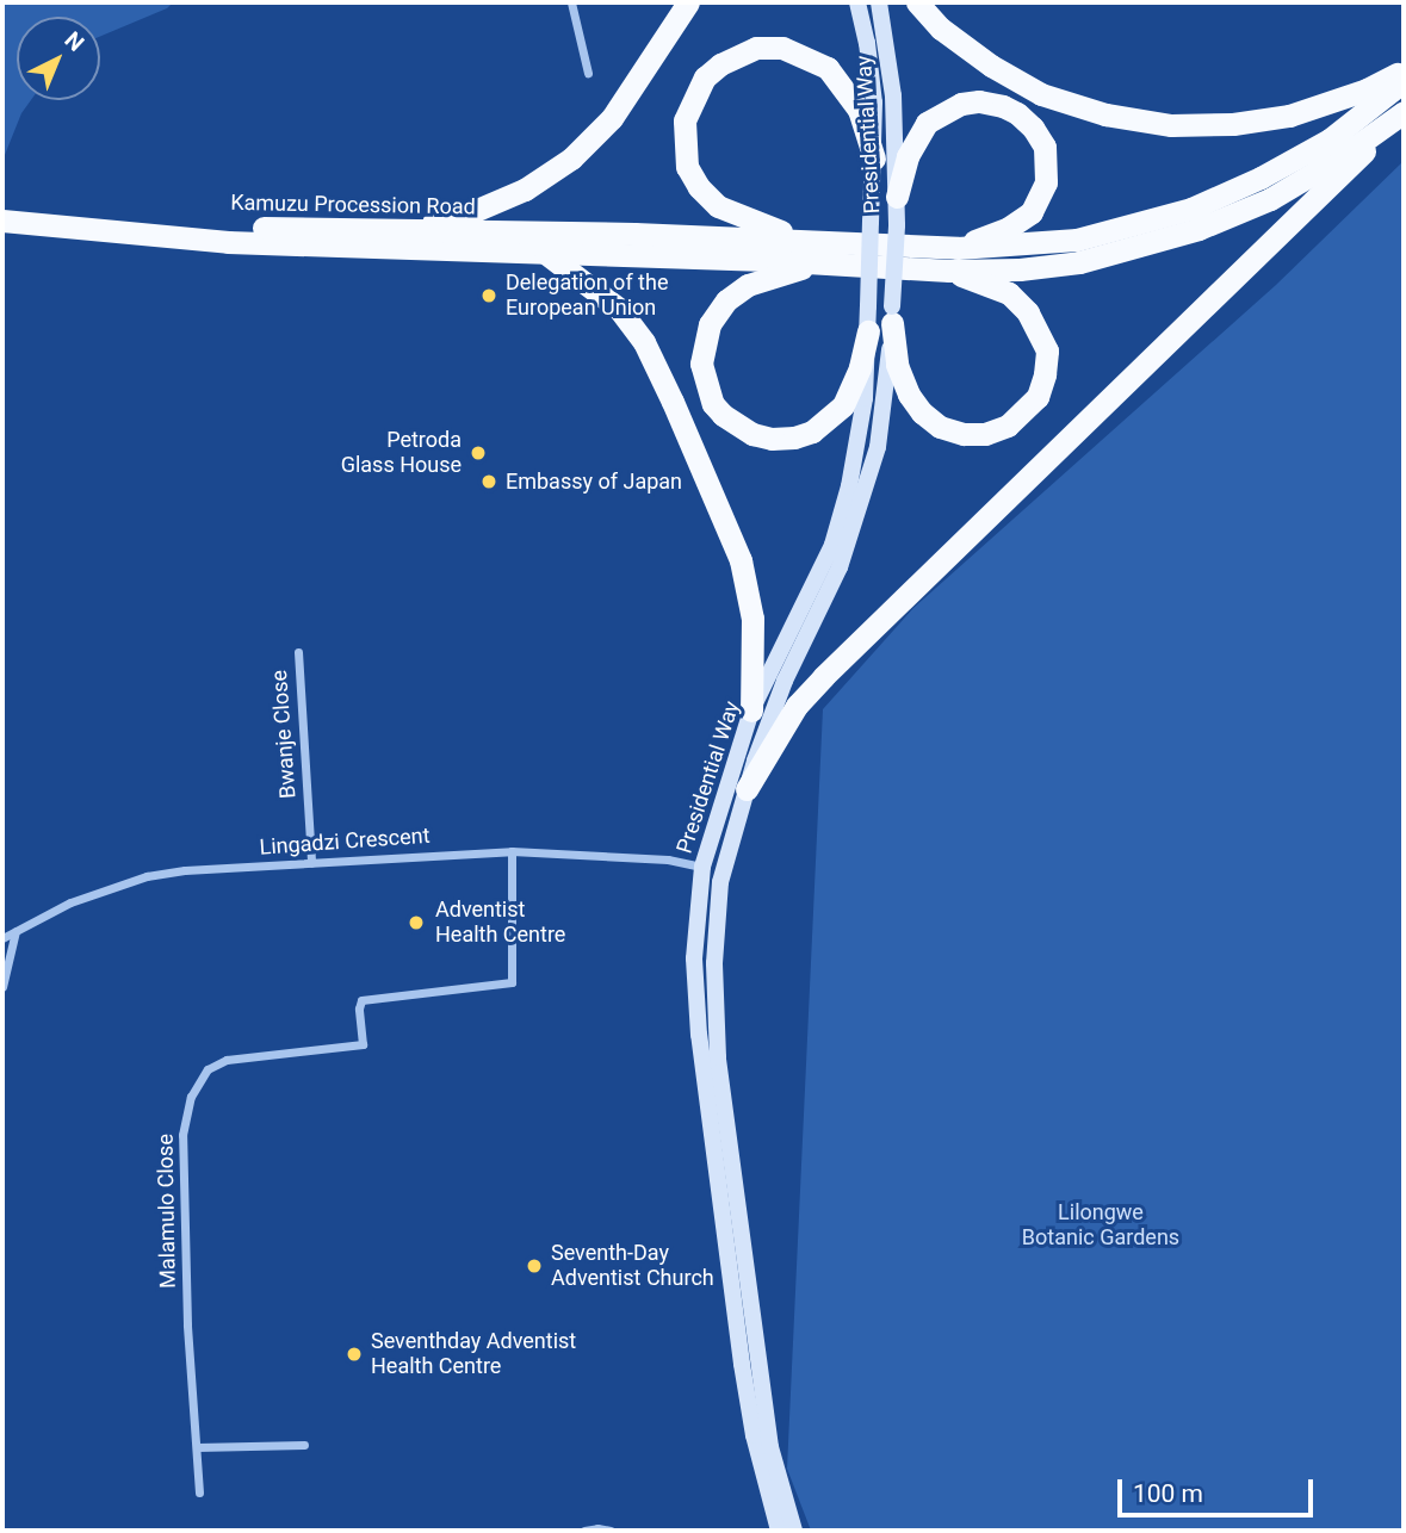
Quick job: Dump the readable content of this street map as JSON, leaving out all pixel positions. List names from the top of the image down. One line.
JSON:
{"streets":{"highway":["Kamuzu Procession Road"],"main road":["Presidential Way"],"street":["Bwanje Close","Lingadzi Crescent","Malamulo Close"]},"crossings":[["Presidential Way","Lingadzi Crescent"],["Bwanje Close","Lingadzi Crescent"],["Lingadzi Crescent","Malamulo Close"]],"parks":["Lilongwe Botanic Gardens"],"places":["Delegation of the European Union","Petroda Glass House","Embassy of Japan","Adventist Health Centre","Seventh-Day Adventist Church","Seventhday Adventist Health Centre"],"scale_bar":"100 m","north":"top right"}
